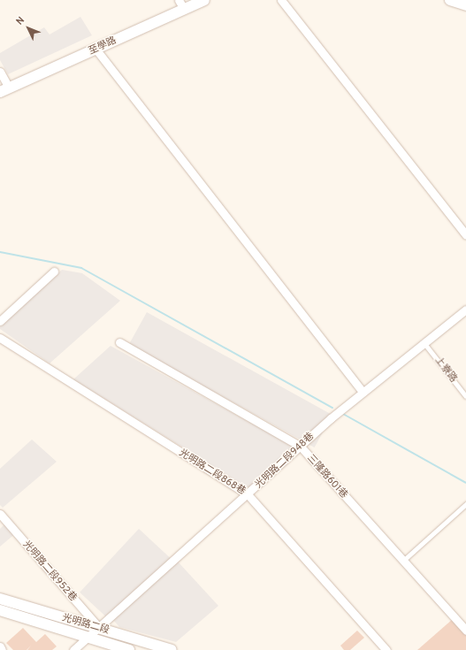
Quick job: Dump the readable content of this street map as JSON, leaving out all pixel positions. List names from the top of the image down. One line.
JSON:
{"streets":{"street":["至學路","光明路二段948巷","光明路二段868巷","三隆路601巷","光明路二段952巷","光明路二段"],"lane":["上寮路"]},"crossings":[["上寮路","光明路二段948巷"],["光明路二段948巷","光明路二段868巷"],["光明路二段948巷","三隆路601巷"],["光明路二段948巷","光明路二段952巷"],["光明路二段948巷","光明路二段"],["光明路二段952巷","光明路二段"]],"north":"top left"}
